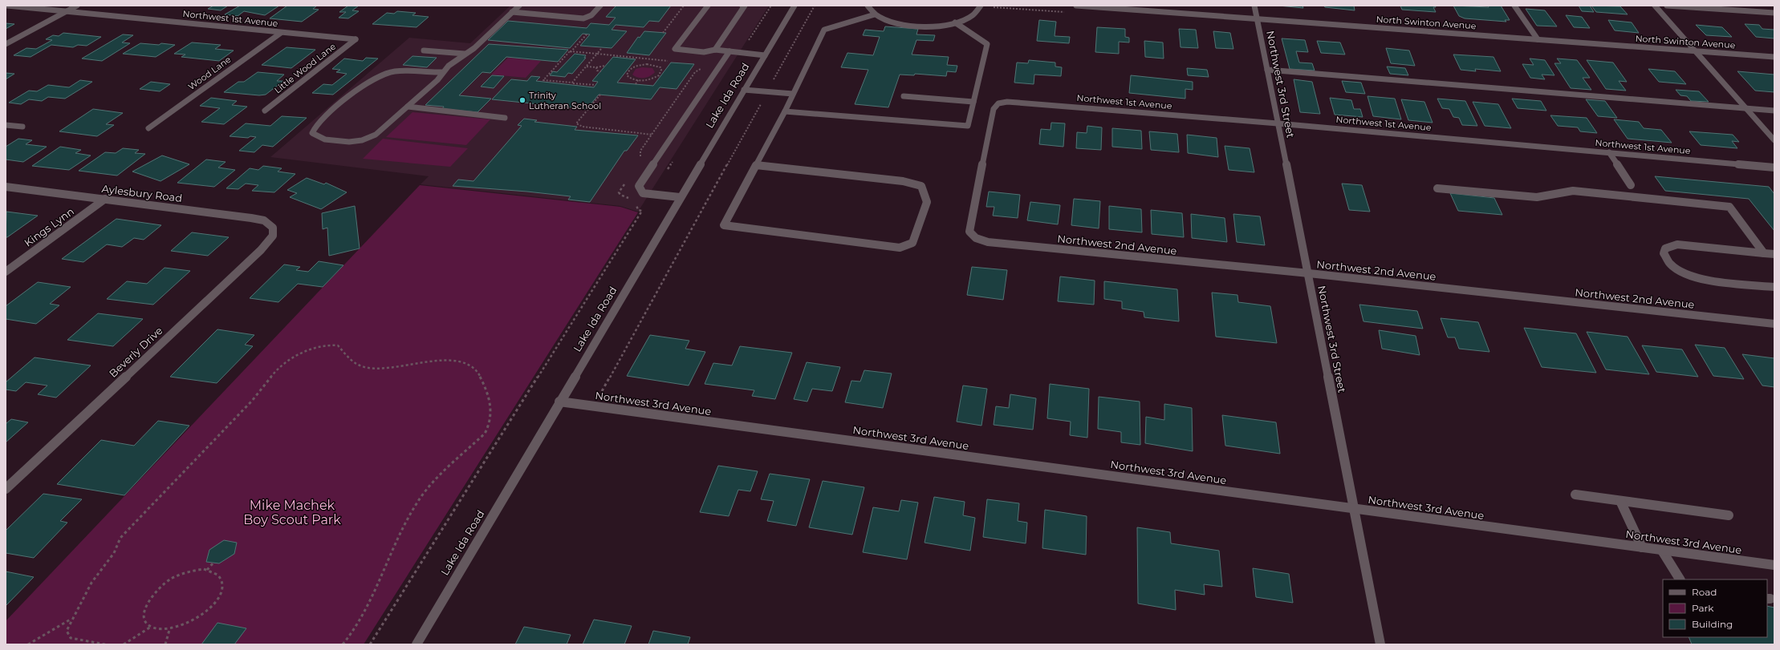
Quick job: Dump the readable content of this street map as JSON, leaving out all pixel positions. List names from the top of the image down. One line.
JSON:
{"streets":{"street":["Northwest 1st Avenue","North Swinton Avenue","Little Wood Lane","Wood Lane","Northwest 3rd Street","Lake Ida Road","Aylesbury Road","Kings Lynn","Northwest 2nd Avenue","Beverly Drive","Northwest 3rd Avenue"]},"crossings":[["Northwest 1st Avenue","Little Wood Lane"],["Northwest 1st Avenue","Wood Lane"],["Northwest 1st Avenue","Northwest 3rd Street"],["Northwest 1st Avenue","Northwest 2nd Avenue"],["North Swinton Avenue","Northwest 3rd Street"],["Northwest 3rd Street","Northwest 2nd Avenue"],["Northwest 3rd Street","Northwest 3rd Avenue"],["Lake Ida Road","Northwest 3rd Avenue"],["Aylesbury Road","Kings Lynn"],["Aylesbury Road","Beverly Drive"]],"parks":["Mike Machek Boy Scout Park"],"places":["Trinity Lutheran School"],"legend":["Road","Park","Building"]}
